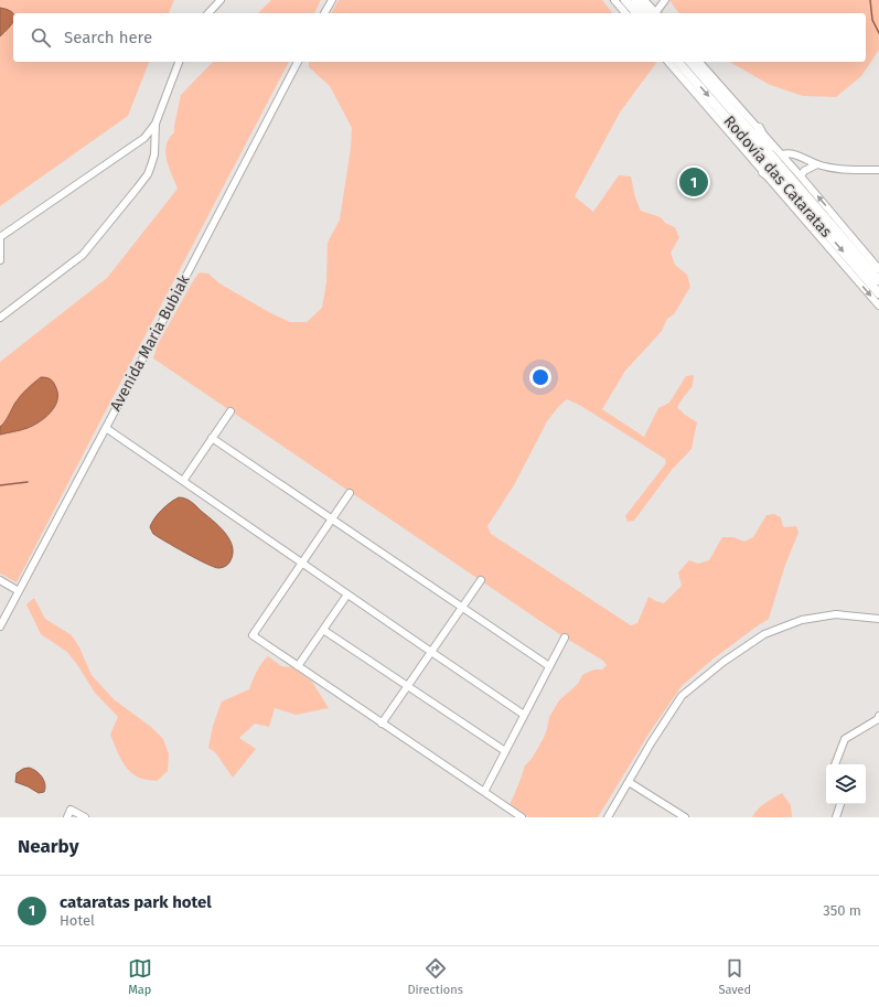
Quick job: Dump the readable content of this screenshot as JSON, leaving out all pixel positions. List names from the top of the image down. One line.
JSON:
{"streets":{"highway":["Rodovía das Cataratas"],"street":["Avenida Maria Bubiak"]},"page":{"search":"Search here","pins":"1","heading":"Nearby","list":[{"mark":"1","name":"cataratas park hotel","note":"Hotel","value":"350 m"}],"nav":["Map","Directions","Saved"]}}
